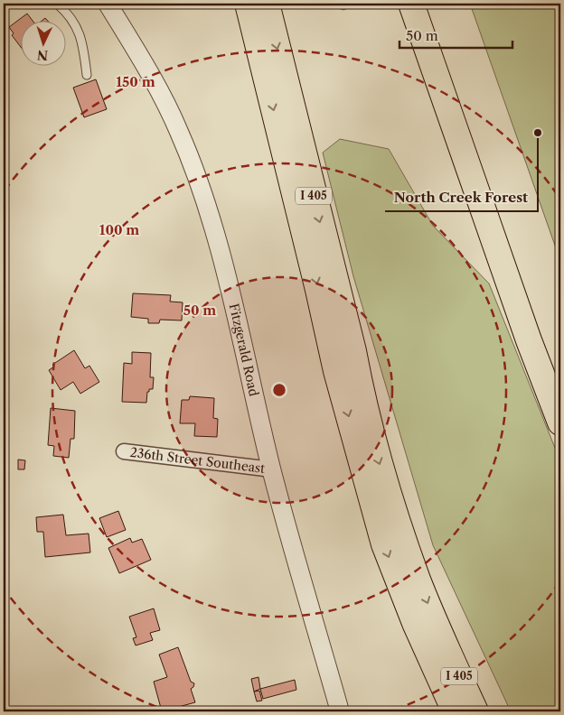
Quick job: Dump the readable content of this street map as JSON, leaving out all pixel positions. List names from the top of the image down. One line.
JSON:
{"streets":{"highway":["I 405"],"street":["Fitzgerald Road","236th Street Southeast"]},"crossings":[["Fitzgerald Road","236th Street Southeast"]],"places":["North Creek Forest"],"scale_bar":"50 m","north":"bottom","rings":["150 m","100 m","50 m"]}
